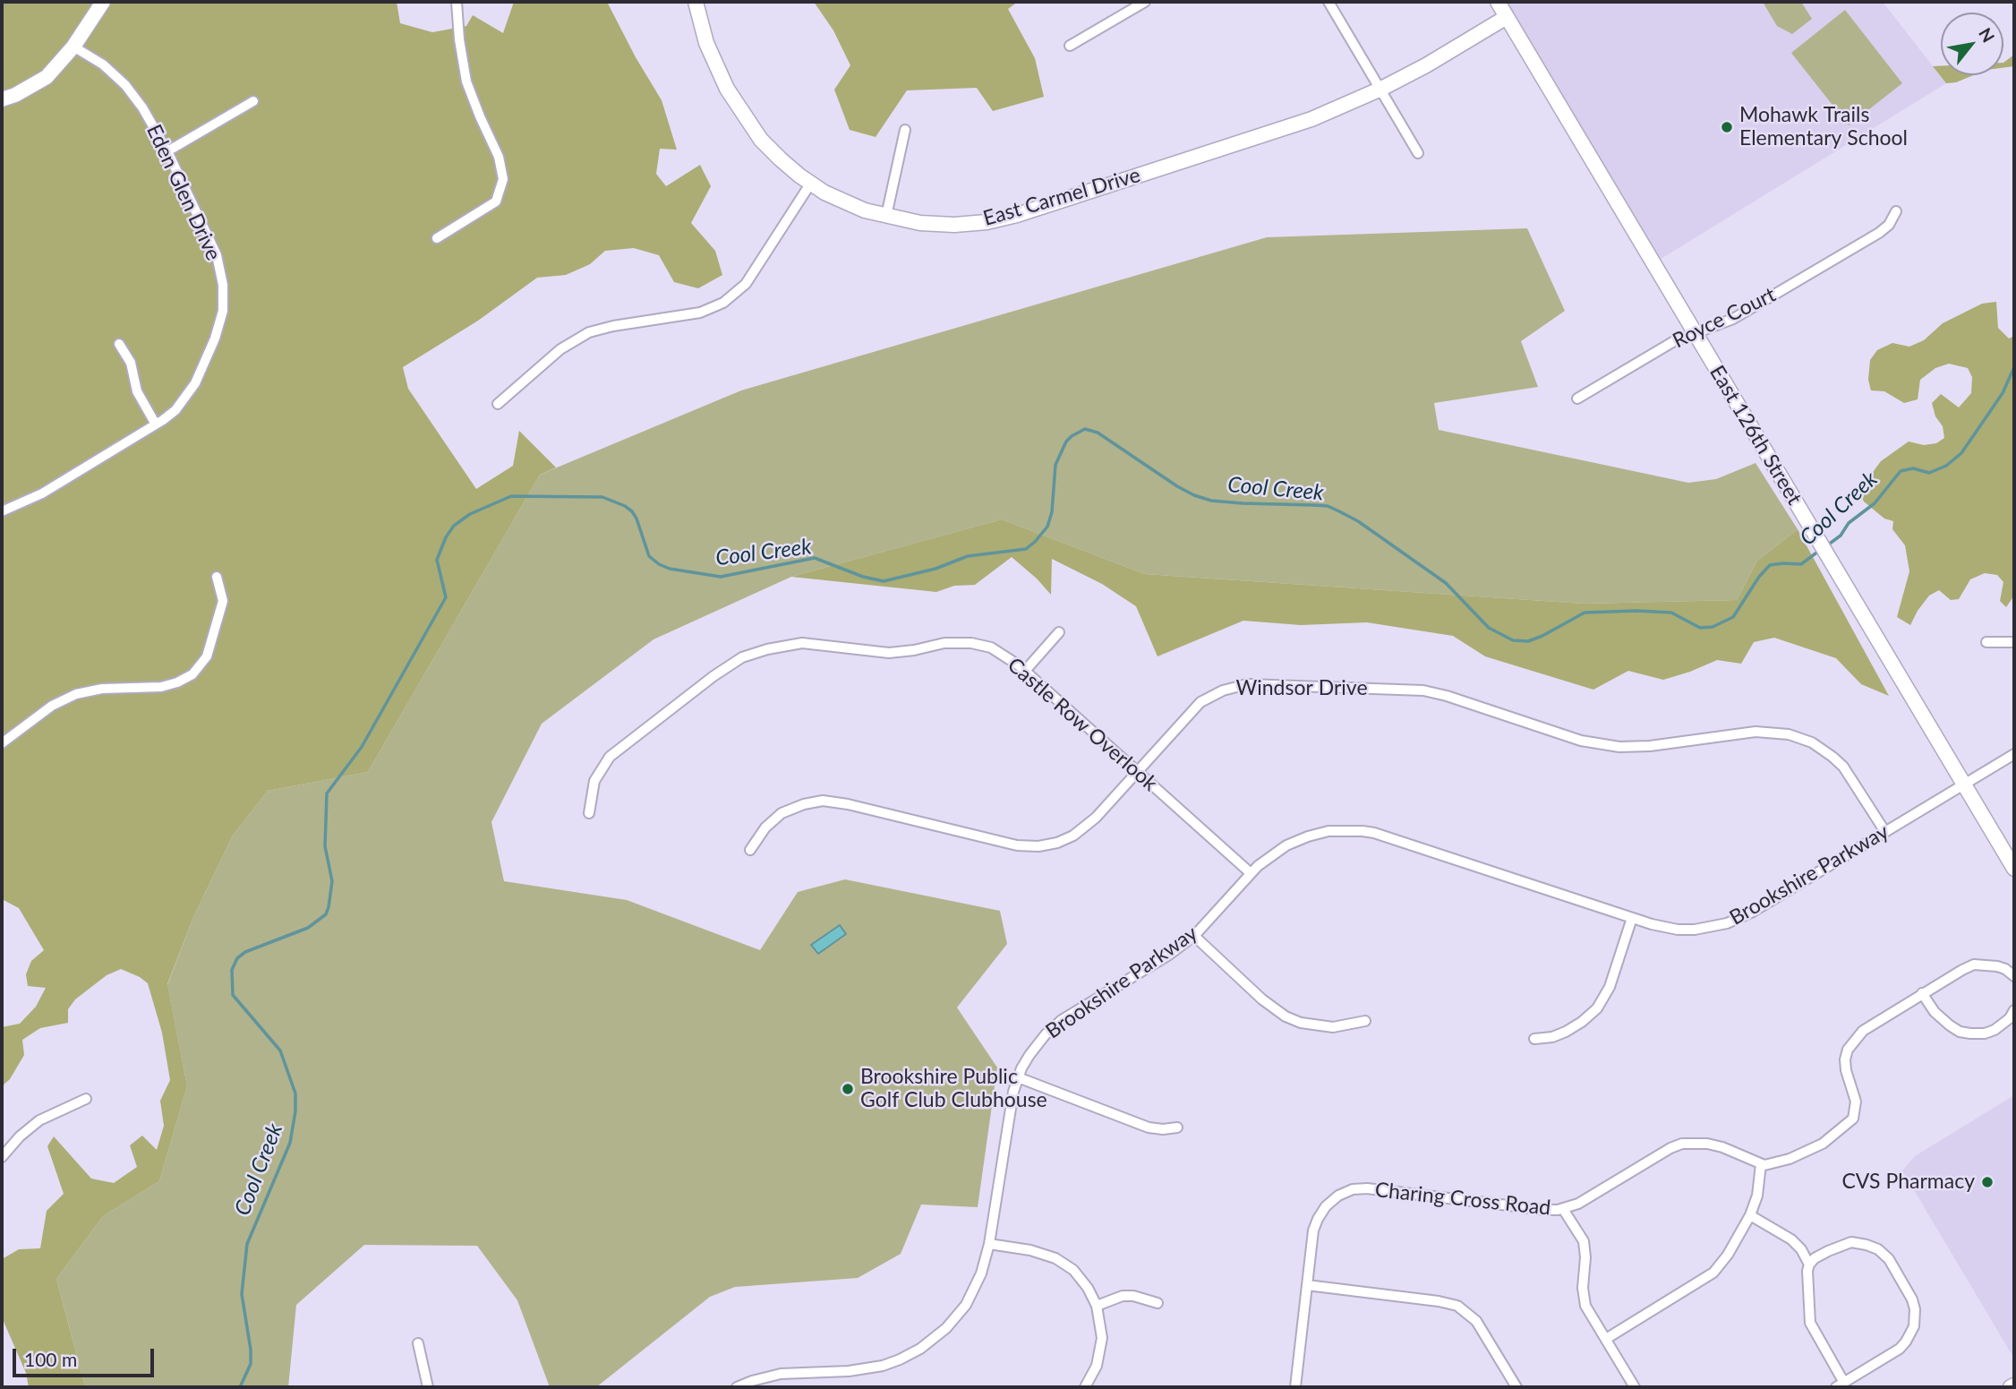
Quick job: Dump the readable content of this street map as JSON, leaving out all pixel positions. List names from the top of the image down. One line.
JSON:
{"streets":{"street":["Eden Glen Drive","East Carmel Drive","Royce Court","East 126th Street","Windsor Drive","Castle Row Overlook","Brookshire Parkway","Charing Cross Road"]},"crossings":[["East Carmel Drive","East 126th Street"],["Royce Court","East 126th Street"],["East 126th Street","Brookshire Parkway"],["Windsor Drive","Castle Row Overlook"],["Windsor Drive","Brookshire Parkway"],["Castle Row Overlook","Brookshire Parkway"]],"water":["Cool Creek"],"places":["Mohawk Trails Elementary School","Brookshire Public Golf Club Clubhouse","CVS Pharmacy"],"scale_bar":"100 m","north":"top right"}
